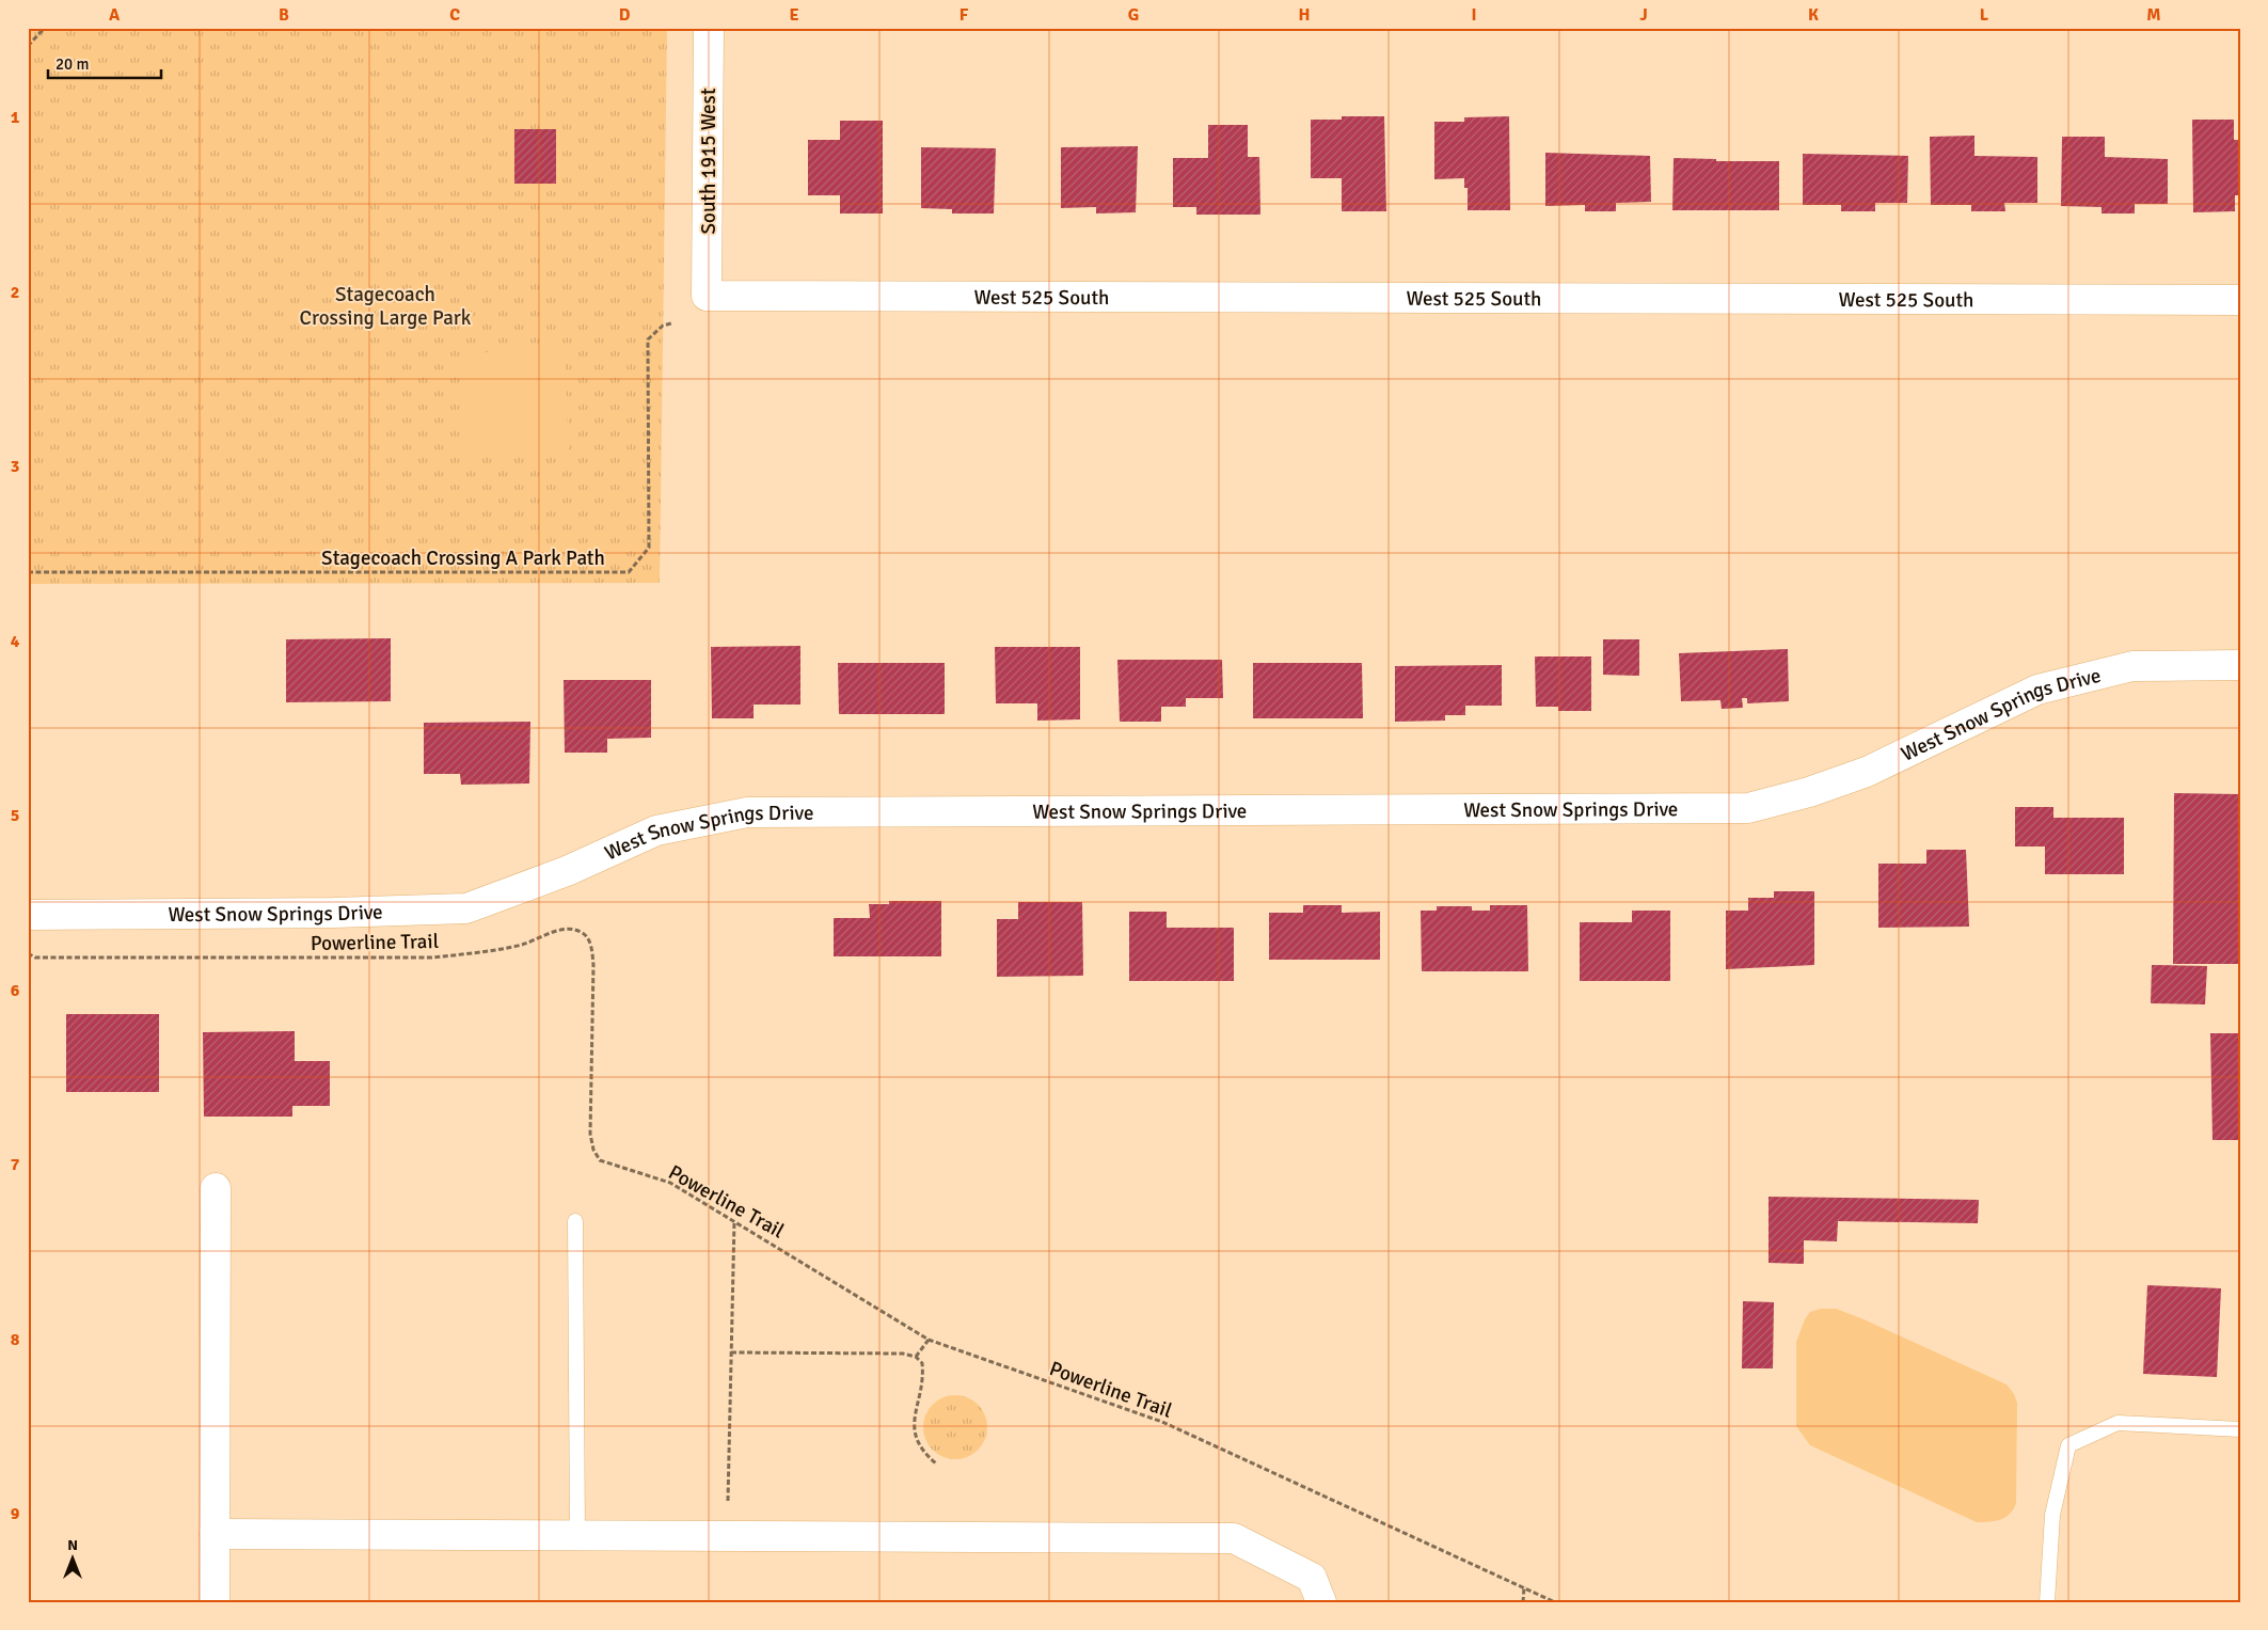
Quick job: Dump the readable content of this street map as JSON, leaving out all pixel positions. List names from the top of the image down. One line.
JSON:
{"streets":{"street":["South 1915 West","West 525 South","West Snow Springs Drive"],"path":["Stagecoach Crossing A Park Path","Powerline Trail"]},"crossings":[["South 1915 West","West 525 South"]],"parks":["Stagecoach Crossing Large Park"],"scale_bar":"20 m","north":"top","grid":{"columns":["A","B","C","D","E","F","G","H","I","J","K","L","M"],"rows":["1","2","3","4","5","6","7","8","9"]}}
